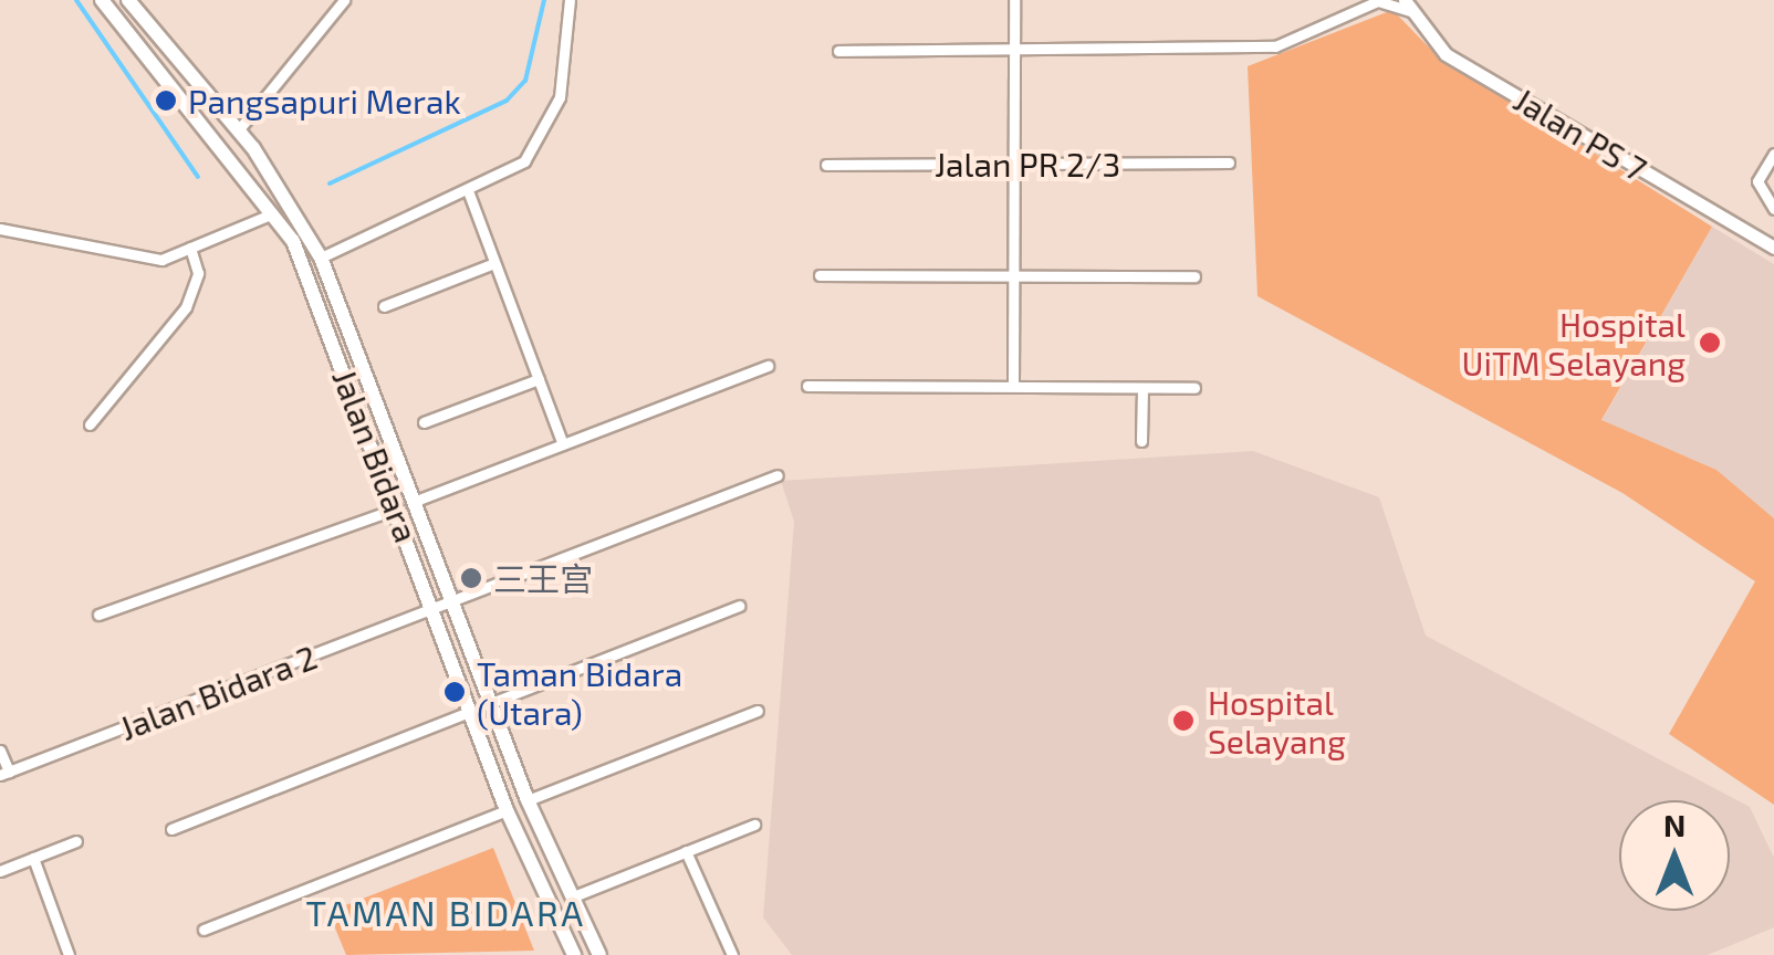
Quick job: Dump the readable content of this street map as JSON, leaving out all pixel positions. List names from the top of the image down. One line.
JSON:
{"streets":{"main road":["Jalan Bidara"],"street":["Jalan PS 7","Jalan PR 2/3","Jalan Bidara 2"]},"crossings":[["Jalan Bidara","Jalan Bidara 2"]],"districts":["TAMAN BIDARA"],"places":["Pangsapuri Merak","Hospital UiTM Selayang","三王宫","Taman Bidara (Utara)","Hospital Selayang"],"north":"top"}
